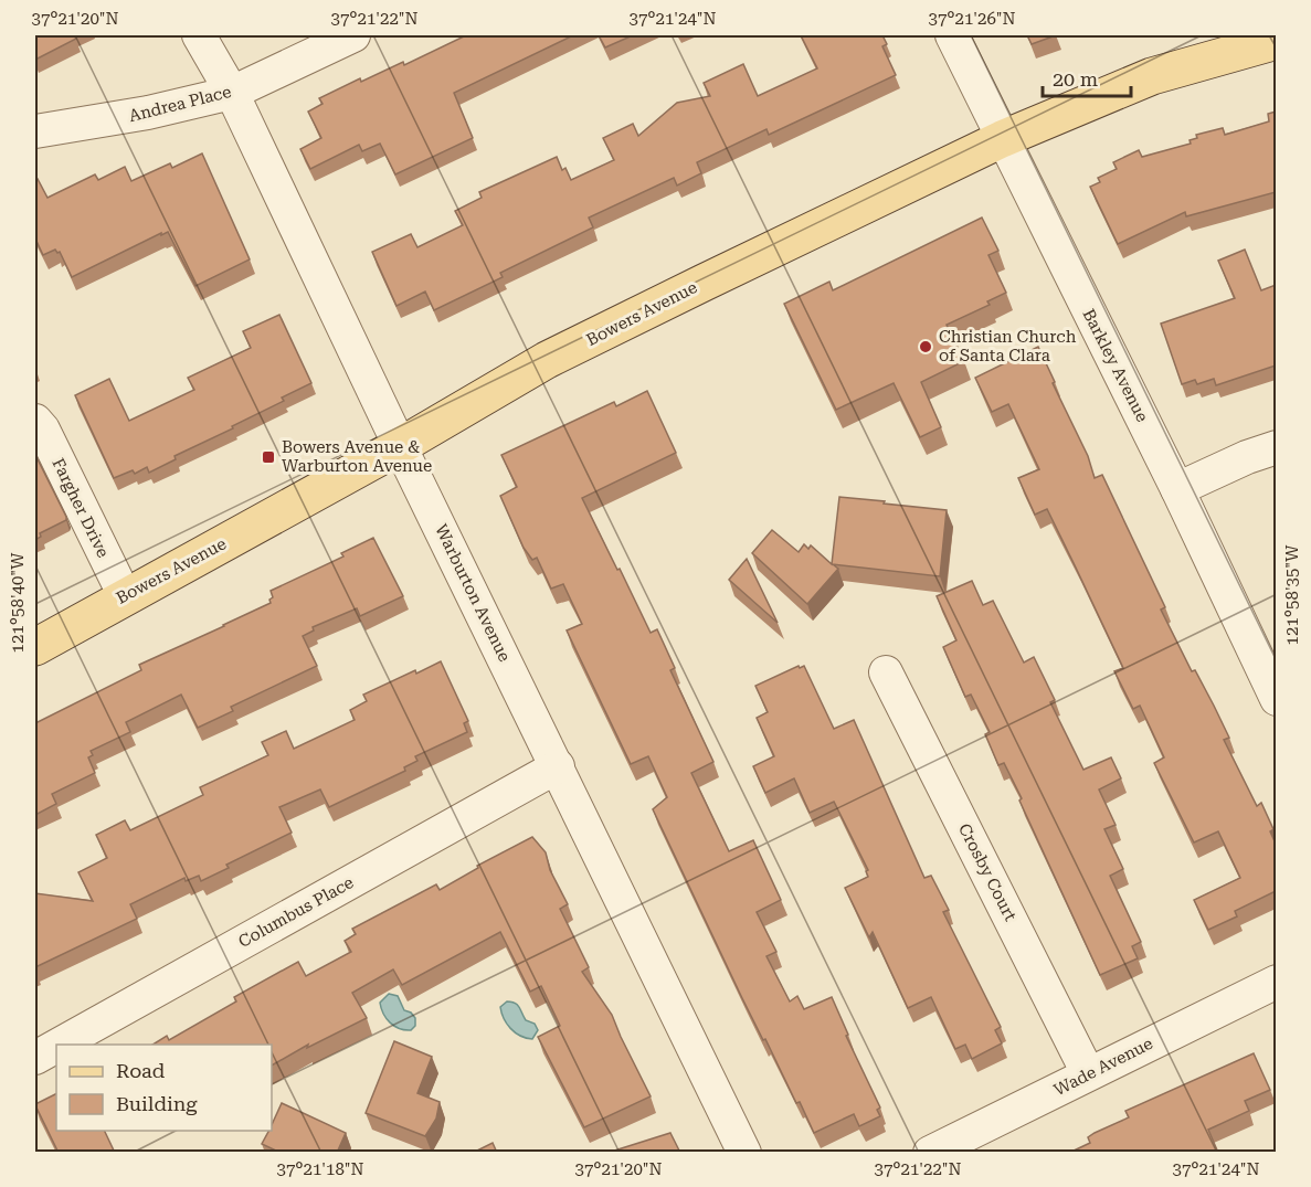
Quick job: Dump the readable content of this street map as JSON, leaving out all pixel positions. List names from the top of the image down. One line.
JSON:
{"streets":{"main road":["Bowers Avenue"],"street":["Andrea Place","Barkley Avenue","Fargher Drive","Warburton Avenue","Crosby Court","Columbus Place","Wade Avenue"]},"crossings":[["Andrea Place","Warburton Avenue"],["Bowers Avenue","Barkley Avenue"],["Bowers Avenue","Fargher Drive"],["Bowers Avenue","Warburton Avenue"],["Warburton Avenue","Columbus Place"],["Crosby Court","Wade Avenue"]],"places":{"other":["Christian Church of Santa Clara"],"transit":["Bowers Avenue & Warburton Avenue"]},"legend":["Road","Building"],"scale_bar":"20 m","coordinates":["37°21'20\"N","37°21'22\"N","37°21'24\"N","37°21'26\"N","121°58'35\"W","121°58'40\"W","37°21'18\"N"]}
